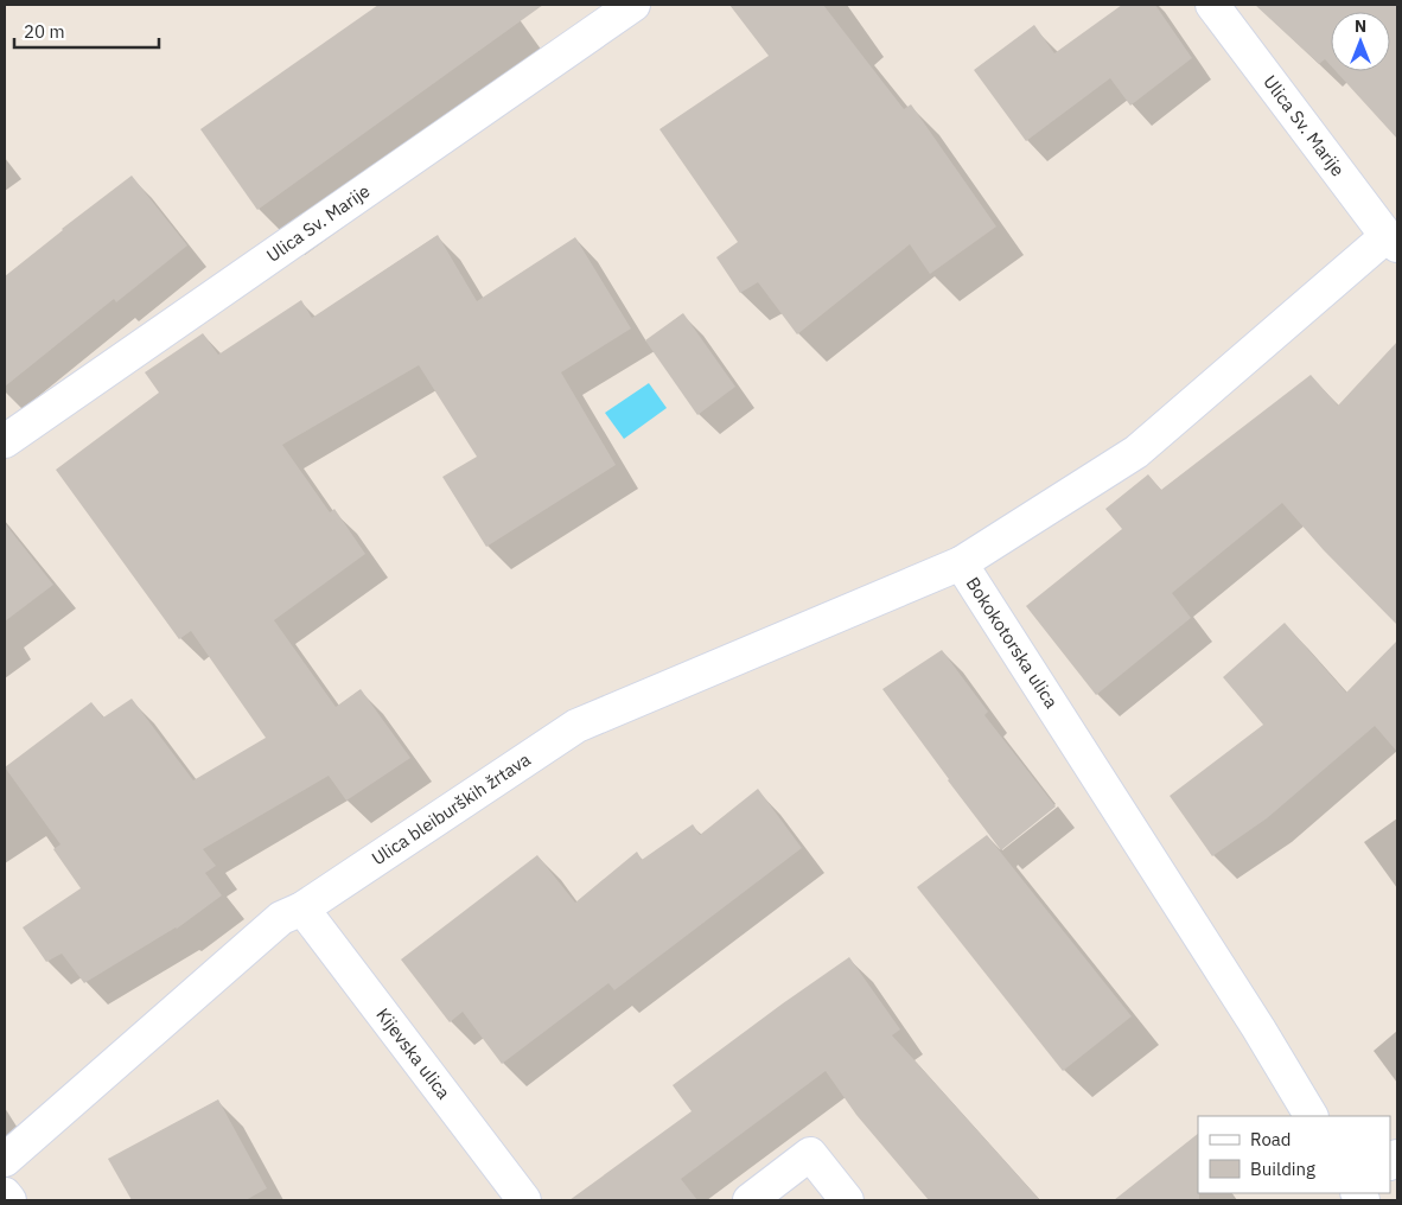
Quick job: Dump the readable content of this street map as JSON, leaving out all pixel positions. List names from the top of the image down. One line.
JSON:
{"streets":{"street":["Ulica Sv. Marije","Bokokotorska ulica","Ulica bleiburških žrtava","Kijevska ulica"]},"crossings":[["Ulica Sv. Marije","Bokokotorska ulica"],["Bokokotorska ulica","Ulica bleiburških žrtava"],["Ulica bleiburških žrtava","Kijevska ulica"]],"legend":["Road","Building"],"scale_bar":"20 m","north":"top"}
